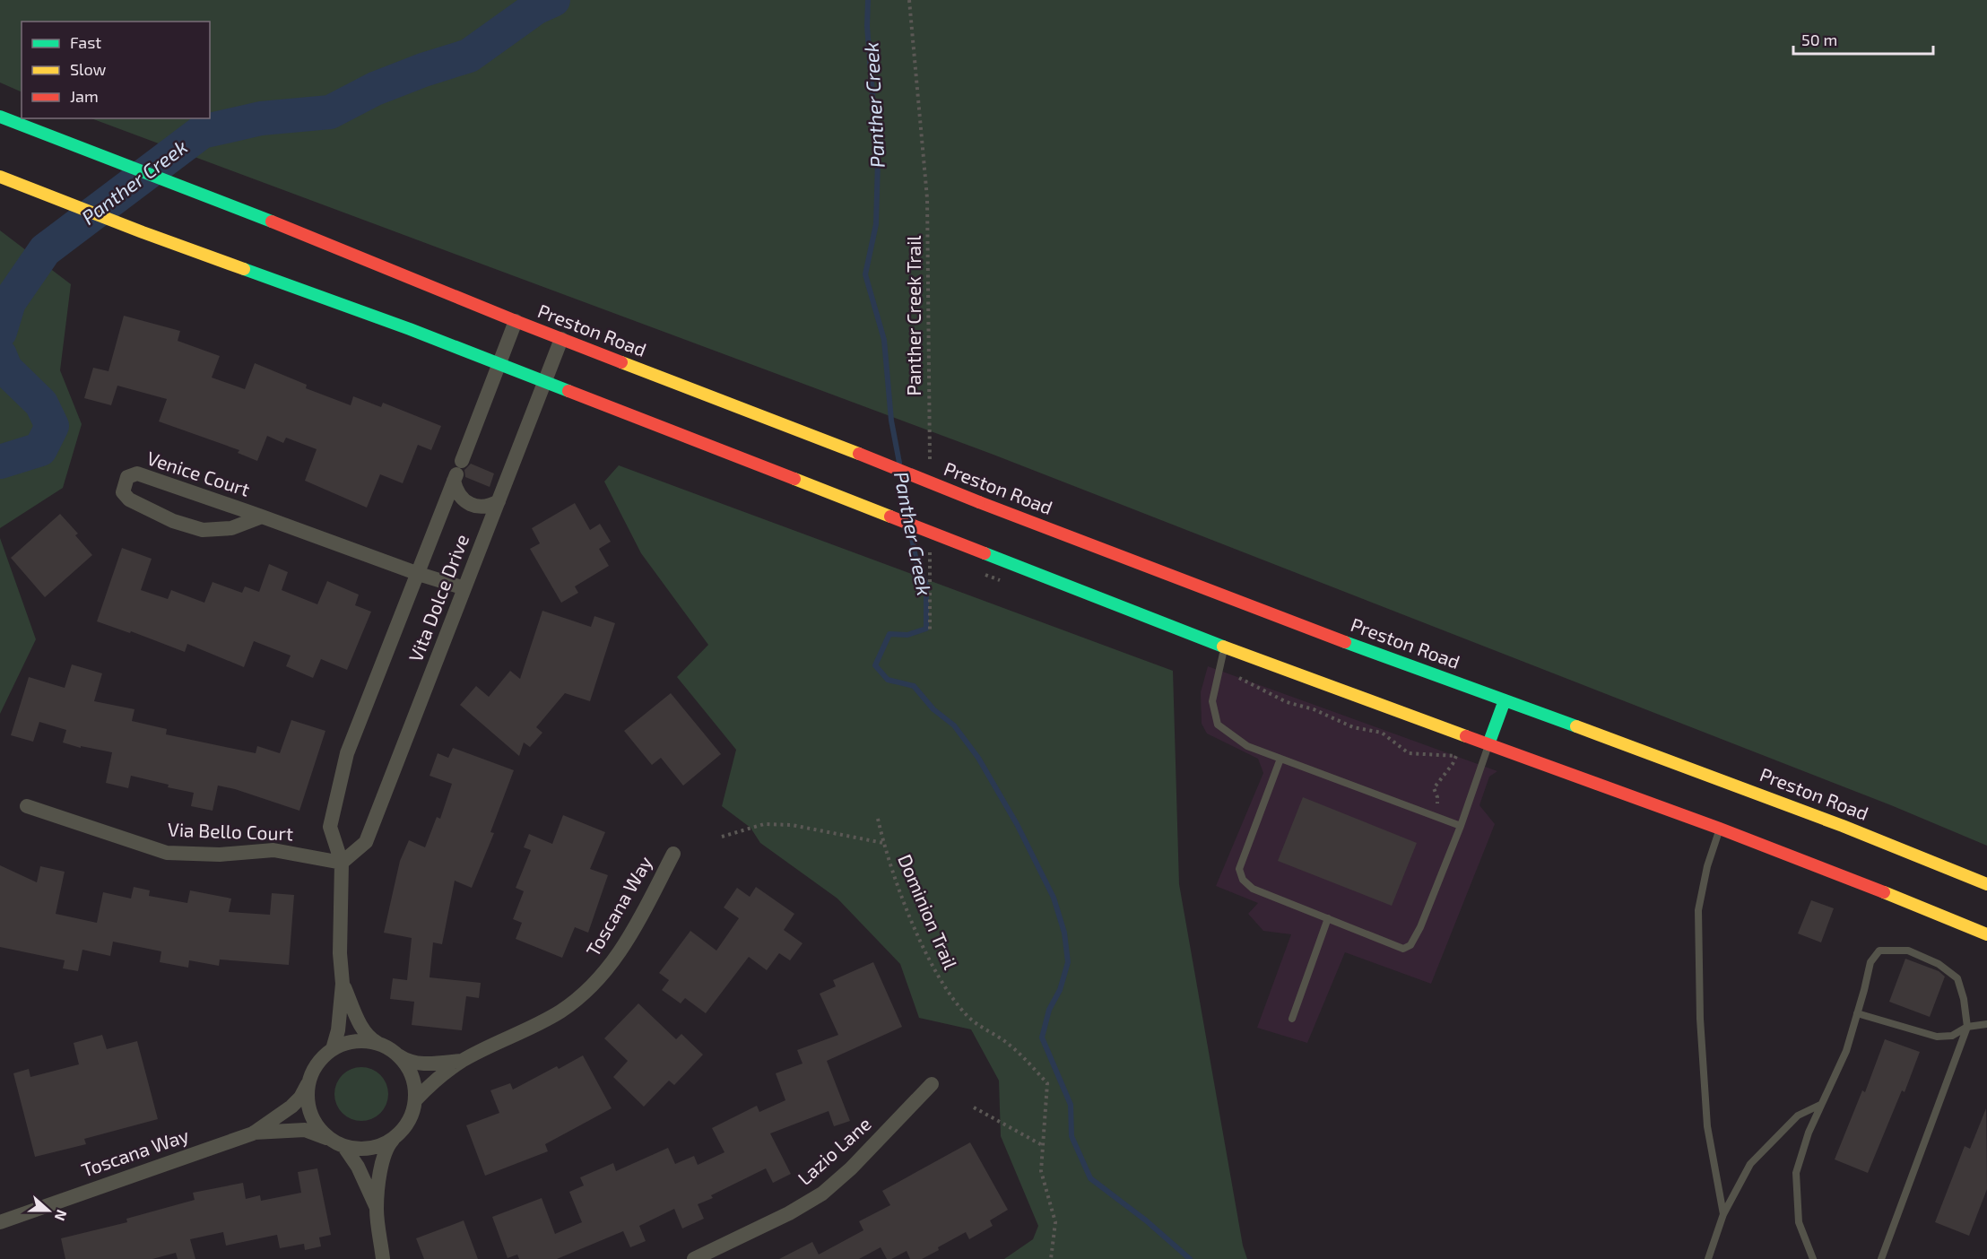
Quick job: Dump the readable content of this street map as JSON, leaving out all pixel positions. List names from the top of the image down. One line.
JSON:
{"streets":{"main road":["Preston Road"],"street":["Venice Court","Vita Dolce Drive","Via Bello Court","Toscana Way","Lazio Lane"],"path":["Panther Creek Trail","Dominion Trail"]},"crossings":[["Preston Road","Vita Dolce Drive"],["Venice Court","Vita Dolce Drive"],["Vita Dolce Drive","Via Bello Court"],["Vita Dolce Drive","Toscana Way"]],"water":["Panther Creek"],"legend":["Fast","Slow","Jam"],"scale_bar":"50 m","north":"right"}
